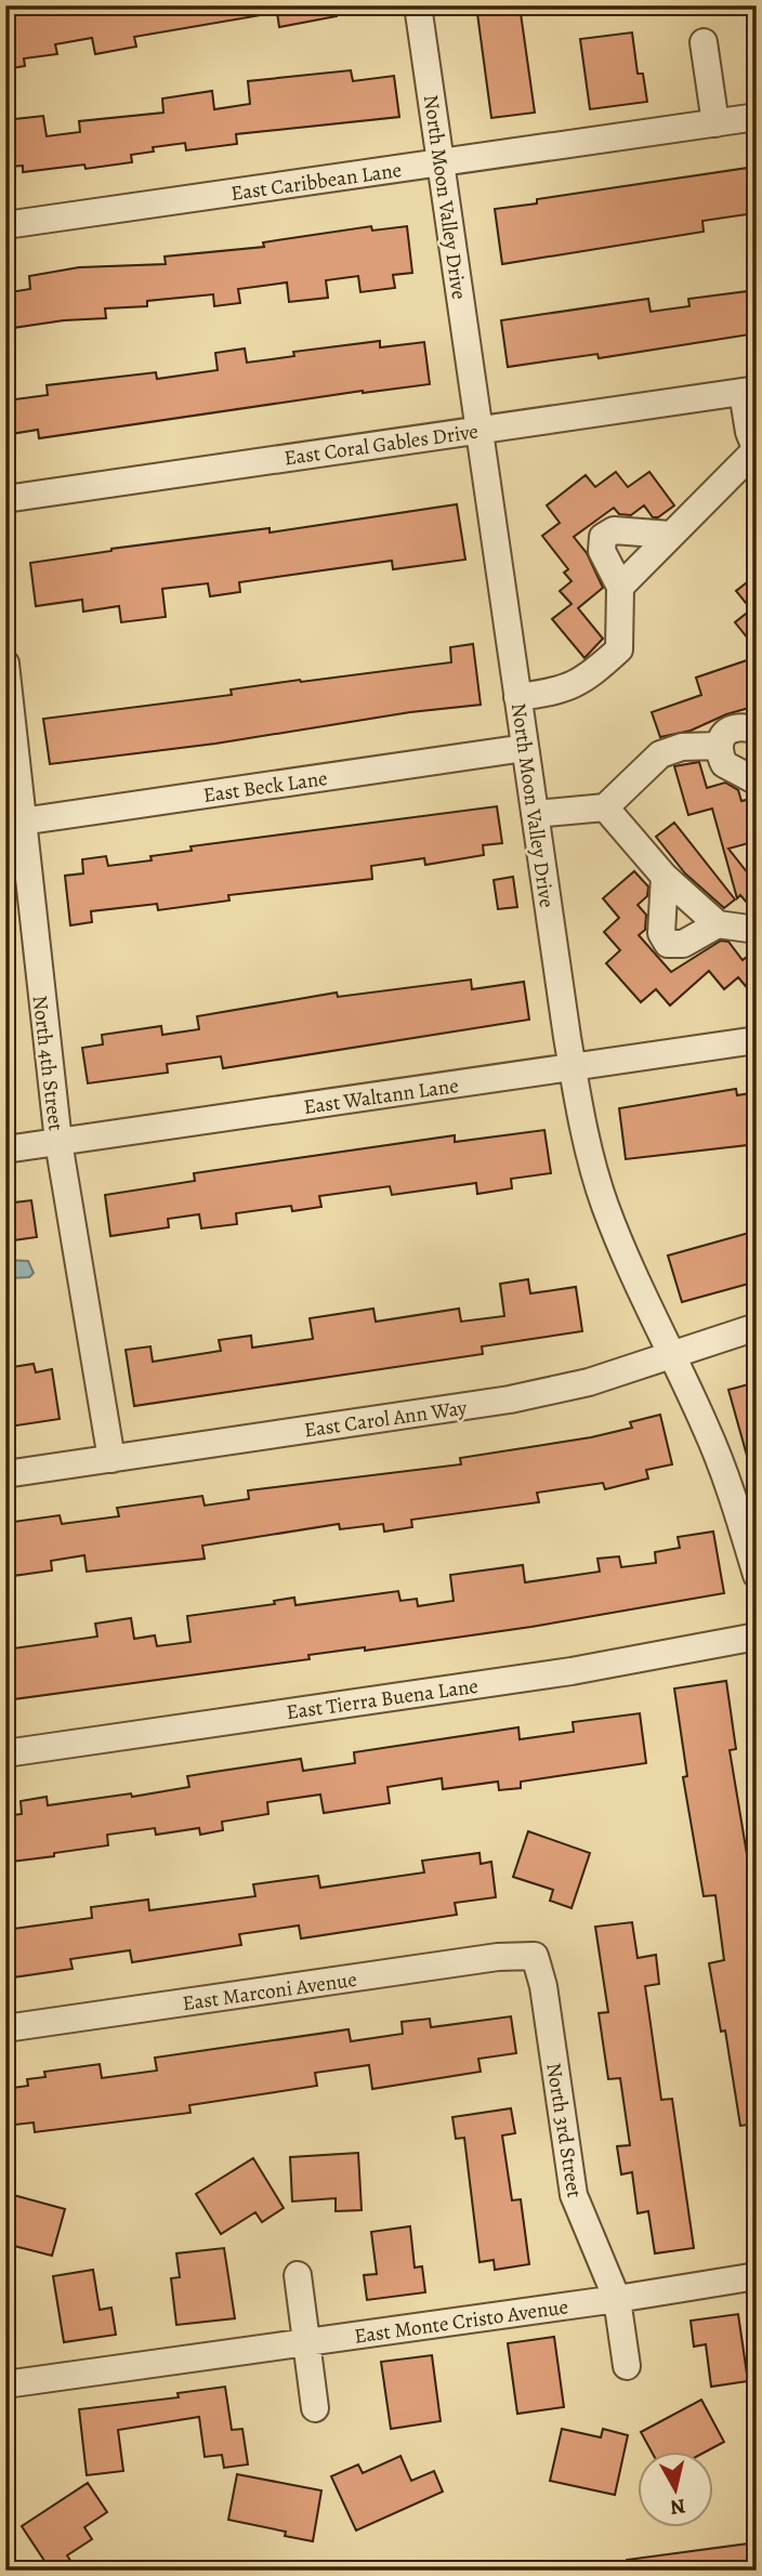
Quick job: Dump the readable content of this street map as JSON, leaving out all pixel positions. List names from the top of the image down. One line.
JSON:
{"streets":{"street":["East Caribbean Lane","North Moon Valley Drive","East Coral Gables Drive","East Beck Lane","North 4th Street","East Waltann Lane","East Carol Ann Way","East Tierra Buena Lane","East Marconi Avenue","North 3rd Street","East Monte Cristo Avenue"]},"crossings":[["East Caribbean Lane","North Moon Valley Drive"],["North Moon Valley Drive","East Coral Gables Drive"],["North Moon Valley Drive","East Beck Lane"],["North Moon Valley Drive","East Waltann Lane"],["North Moon Valley Drive","East Carol Ann Way"],["East Beck Lane","North 4th Street"],["North 4th Street","East Waltann Lane"],["North 4th Street","East Carol Ann Way"],["East Marconi Avenue","North 3rd Street"],["North 3rd Street","East Monte Cristo Avenue"]],"north":"bottom"}
